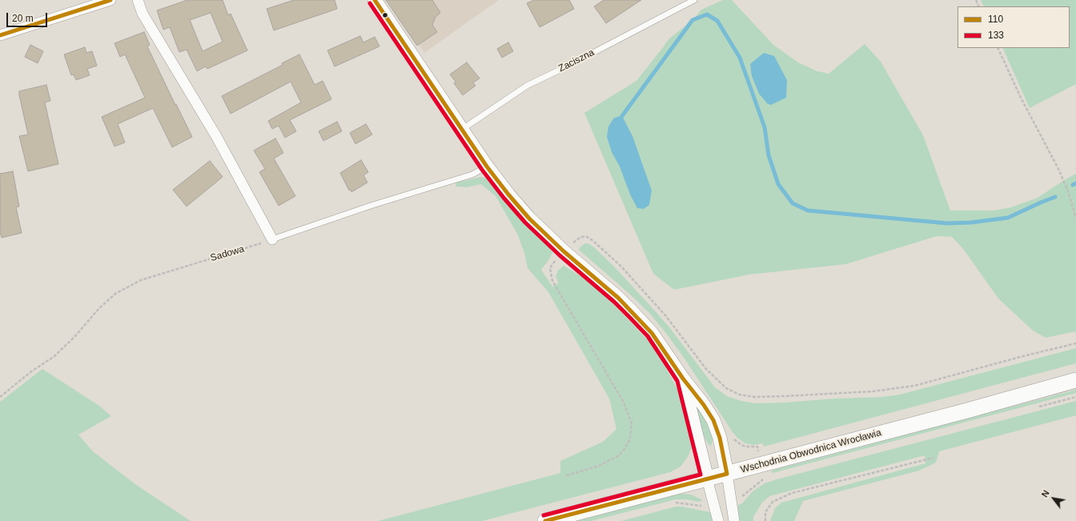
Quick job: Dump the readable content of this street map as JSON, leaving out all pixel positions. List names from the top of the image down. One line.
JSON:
{"streets":{"main road":["Wschodnia Obwodnica Wrocławia"],"lane":["Zaciszna"],"path":["Sadowa"]},"lines":["transit line 110","transit line 133"],"legend":["110","133"],"scale_bar":"20 m","north":"top left"}
